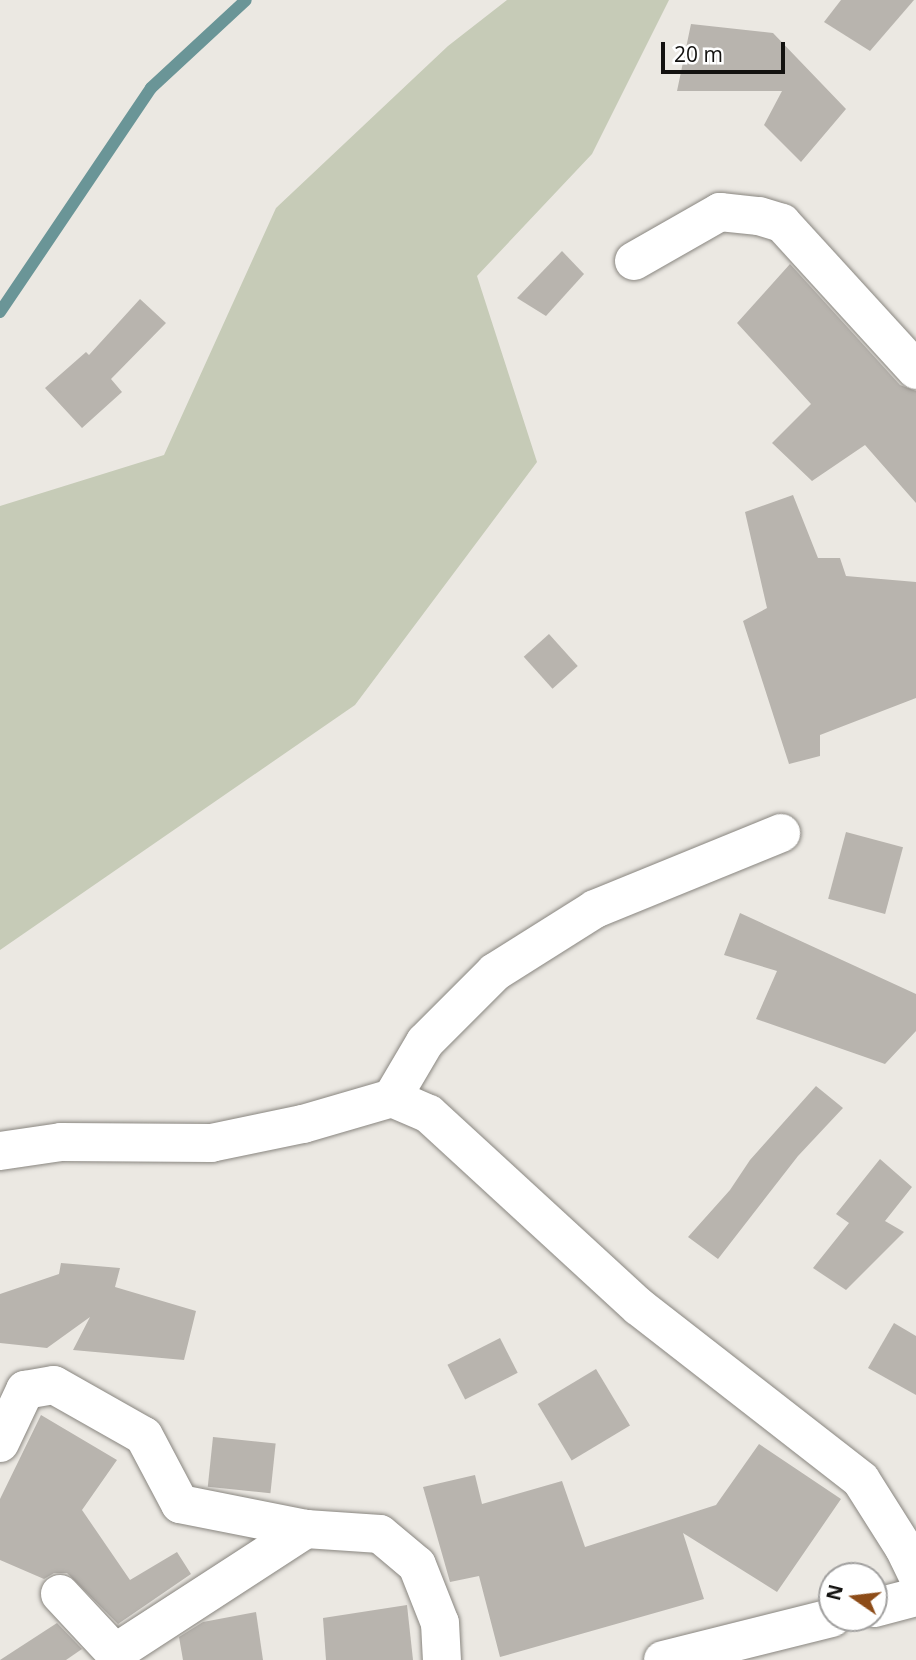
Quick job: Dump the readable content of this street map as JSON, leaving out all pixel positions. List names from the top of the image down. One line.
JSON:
{"scale_bar":"20 m","north":"left"}
